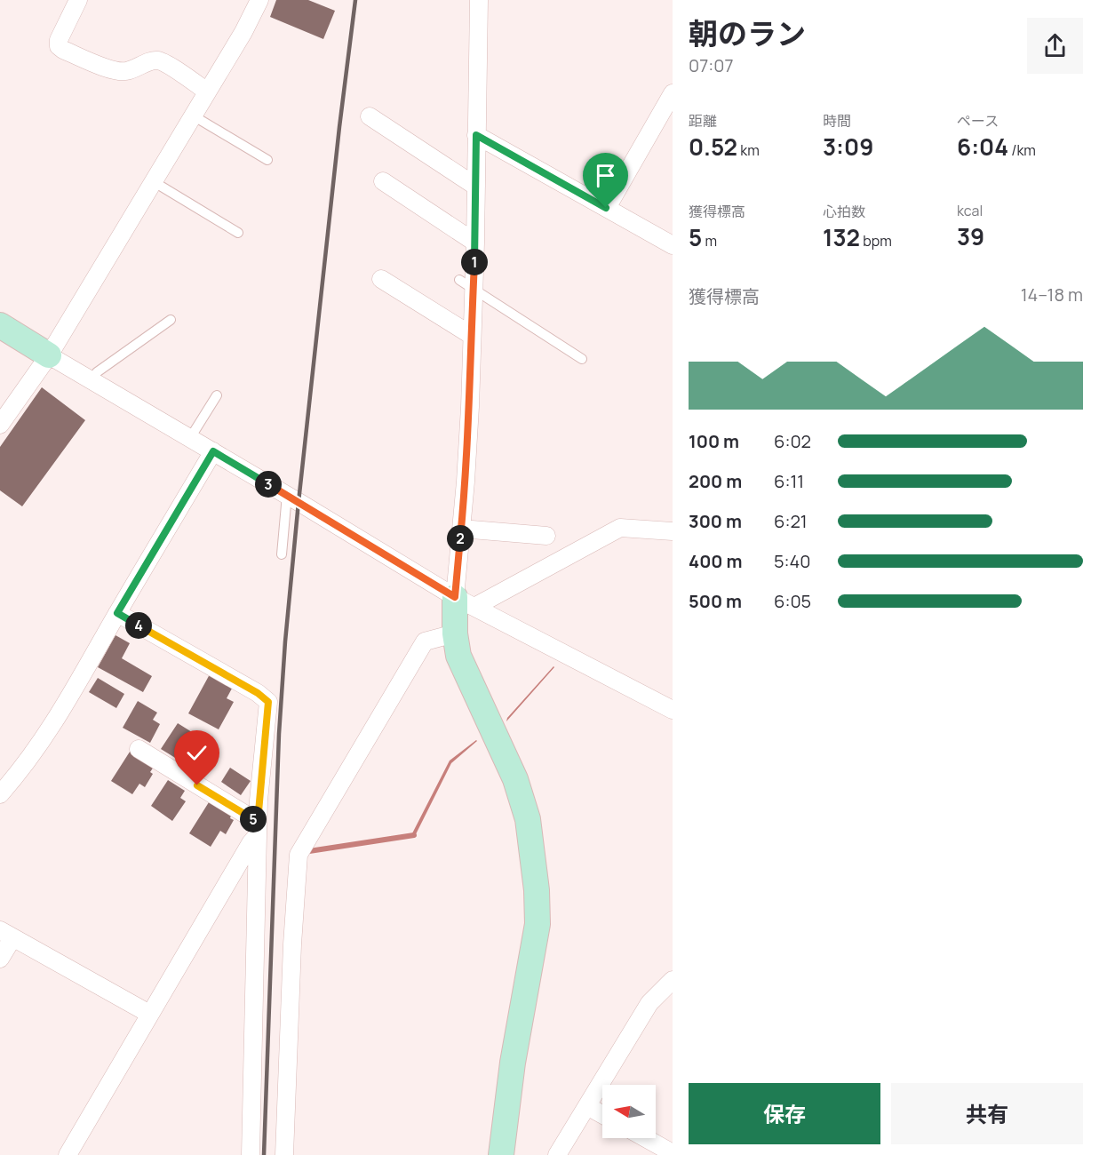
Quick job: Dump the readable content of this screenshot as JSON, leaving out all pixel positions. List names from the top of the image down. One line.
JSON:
{"north":"left","page":{"heading":["朝のラン","07:07"],"stats":[["距離","0.52 km"],["時間","3:09"],["ペース","6:04 /km"],["獲得標高","5 m"],["心拍数","132 bpm"],["kcal","39"]],"pins":["1","3","2","4","5"],"chart":["獲得標高","14–18 m"],"list":[{"name":"100 m","note":"6:02"},{"name":"200 m","note":"6:11"},{"name":"300 m","note":"6:21"},{"name":"400 m","note":"5:40"},{"name":"500 m","note":"6:05"}],"buttons":["保存","共有"]}}
